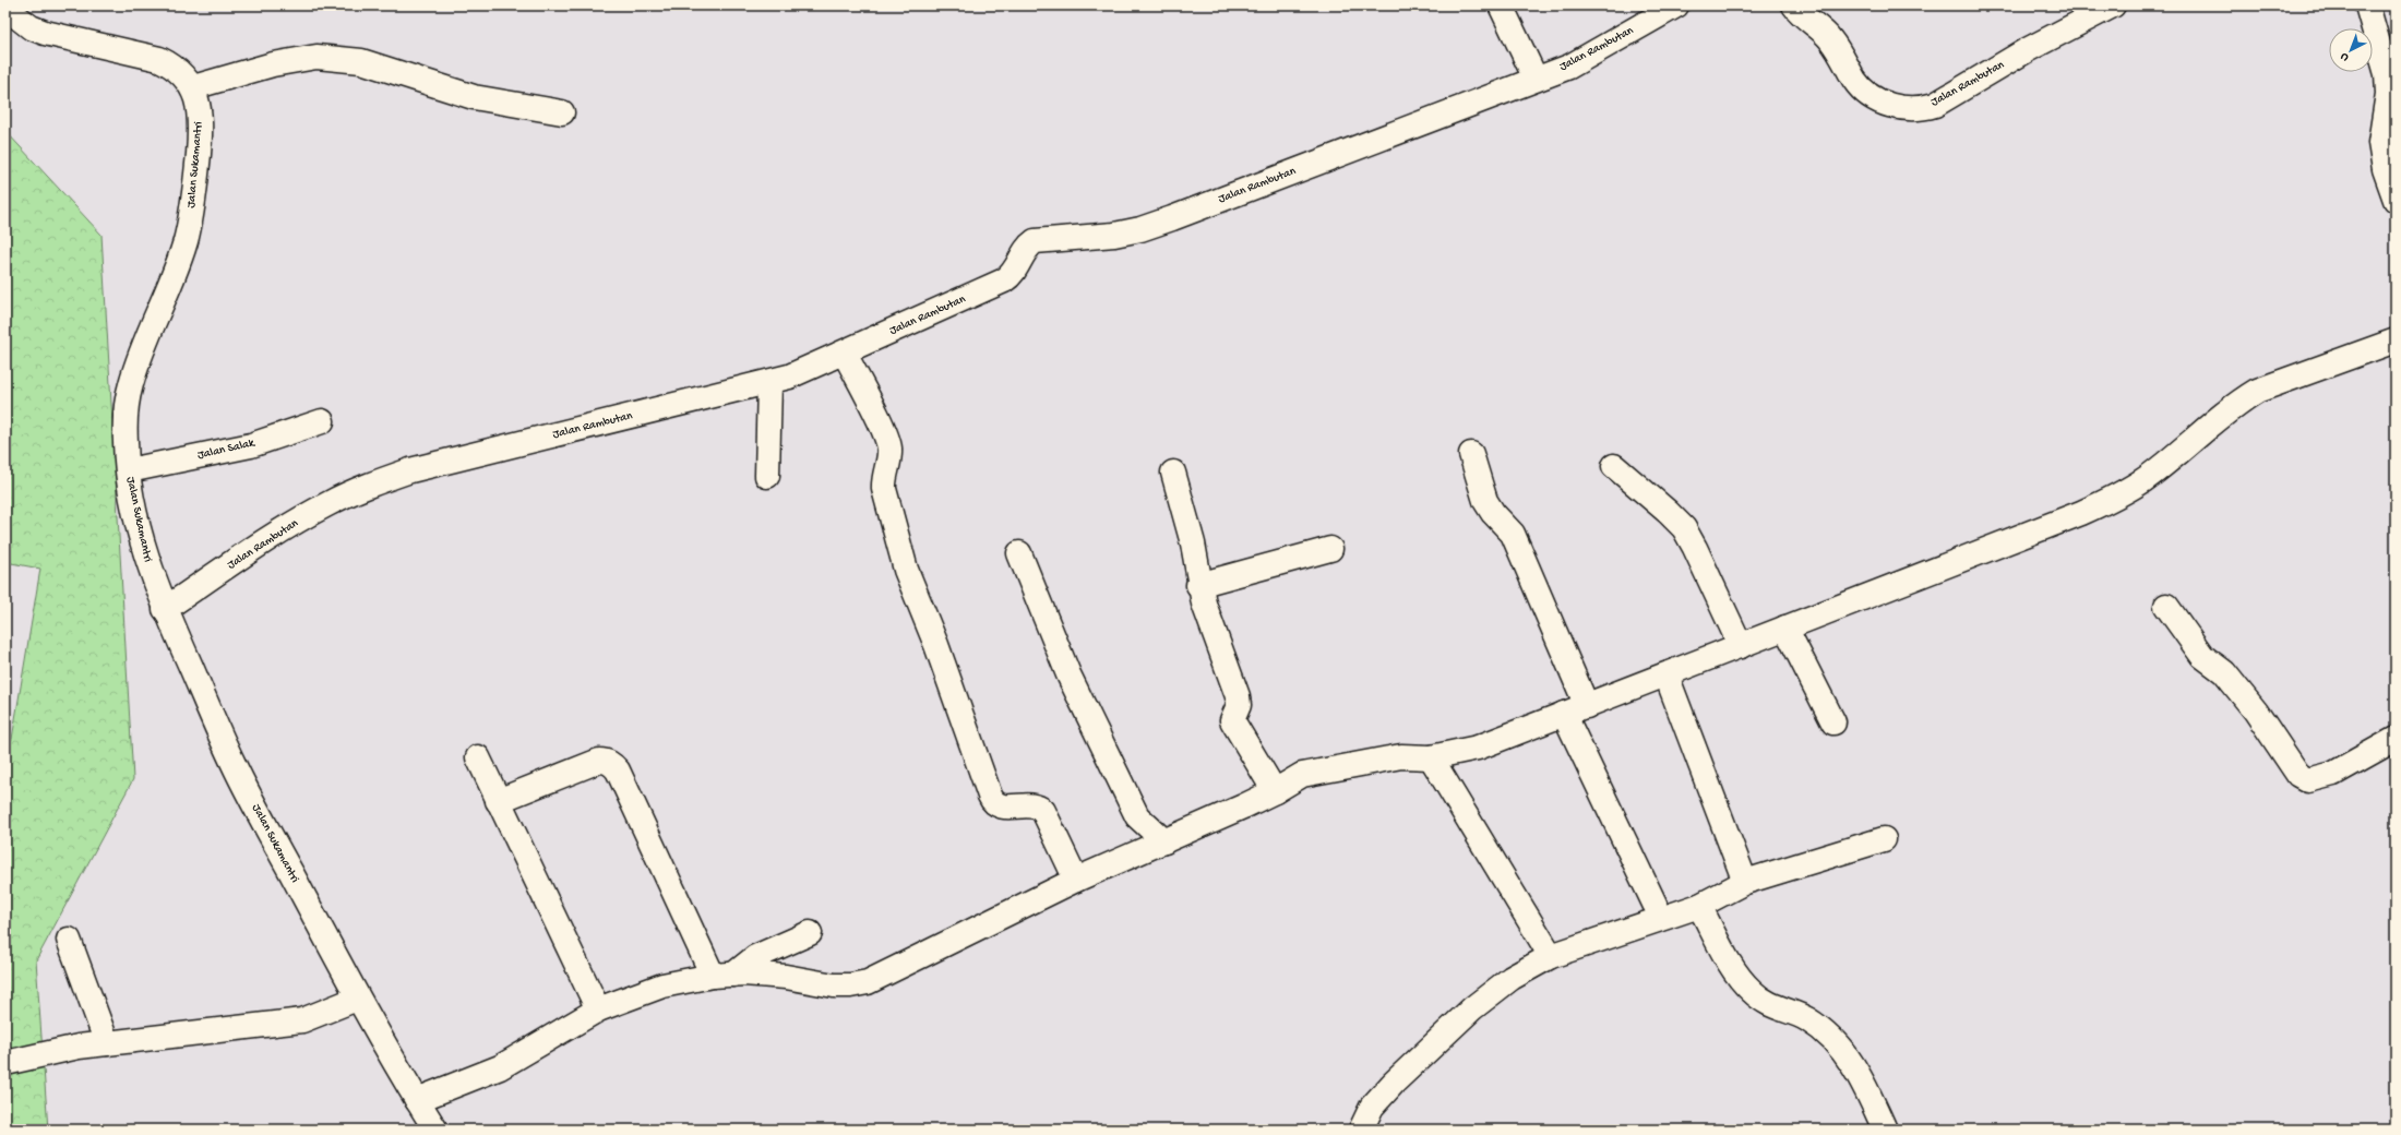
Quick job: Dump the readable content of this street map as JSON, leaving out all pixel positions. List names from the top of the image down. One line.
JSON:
{"streets":{"street":["Jalan Rambutan","Jalan Sukamantri","Jalan Salak"]},"crossings":[["Jalan Rambutan","Jalan Sukamantri"],["Jalan Sukamantri","Jalan Salak"]],"north":"bottom left"}
